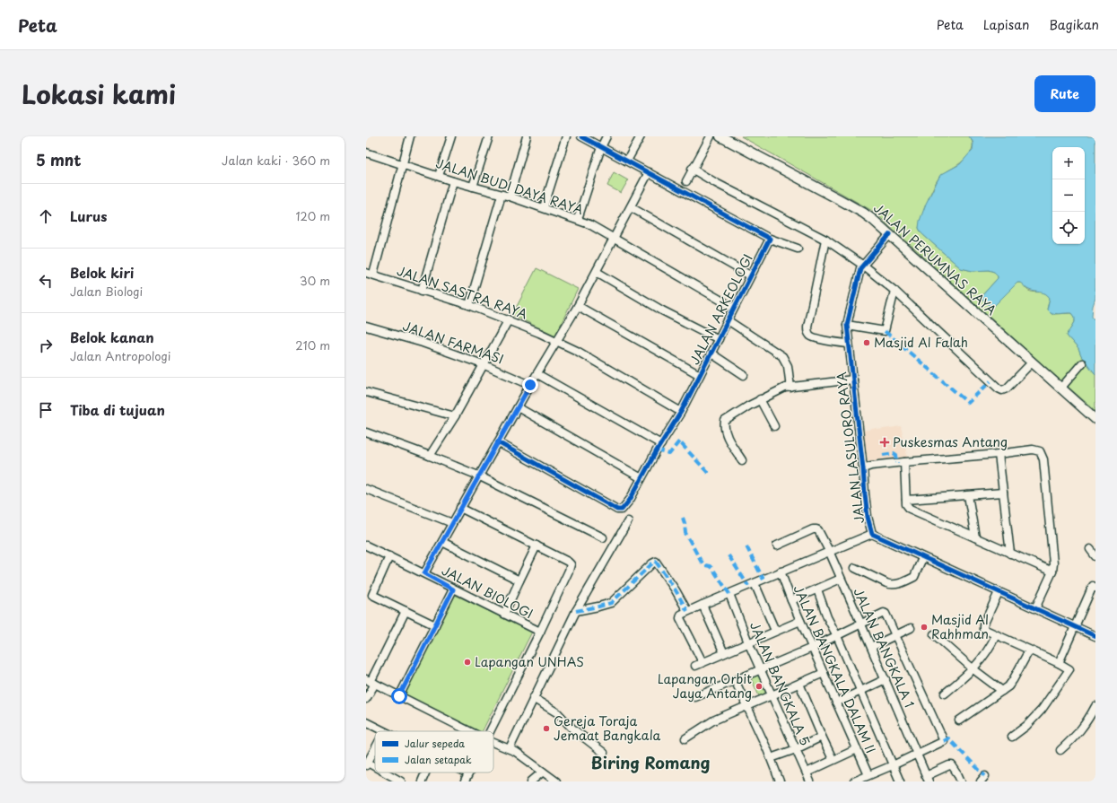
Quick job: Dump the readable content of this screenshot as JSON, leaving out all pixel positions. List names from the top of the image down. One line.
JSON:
{"streets":{"street":["JALAN BUDI DAYA RAYA","JALAN PERUMNAS RAYA","JALAN SASTRA RAYA","JALAN ARKEOLOGI","JALAN FARMASI","JALAN LASULORO RAYA","JALAN BIOLOGI","JALAN BANGKALA 1","JALAN BANGKALA DALAM II","JALAN BANGKALA 5"]},"crossings":[["JALAN BUDI DAYA RAYA","JALAN ARKEOLOGI"],["JALAN PERUMNAS RAYA","JALAN LASULORO RAYA"],["JALAN SASTRA RAYA","JALAN ARKEOLOGI"]],"districts":["Biring Romang"],"places":{"other":["Masjid Al Falah","Masjid Al Rahhman","Lapangan UNHAS","Lapangan Orbit Jaya Antang","Gereja Toraja Jemaat Bangkala"],"health":["Puskesmas Antang"]},"legend":["Jalur sepeda","Jalan setapak"],"page":{"header":"Peta","nav":["Peta","Lapisan","Bagikan"],"title":"Lokasi kami","buttons":"Rute","heading":["5 mnt","Jalan kaki · 360 m"],"map_buttons":["+","−"],"list":[["Lurus","120 m"],["Belok kiri","Jalan Biologi","30 m"],["Belok kanan","Jalan Antropologi","210 m"],"Tiba di tujuan"]}}
